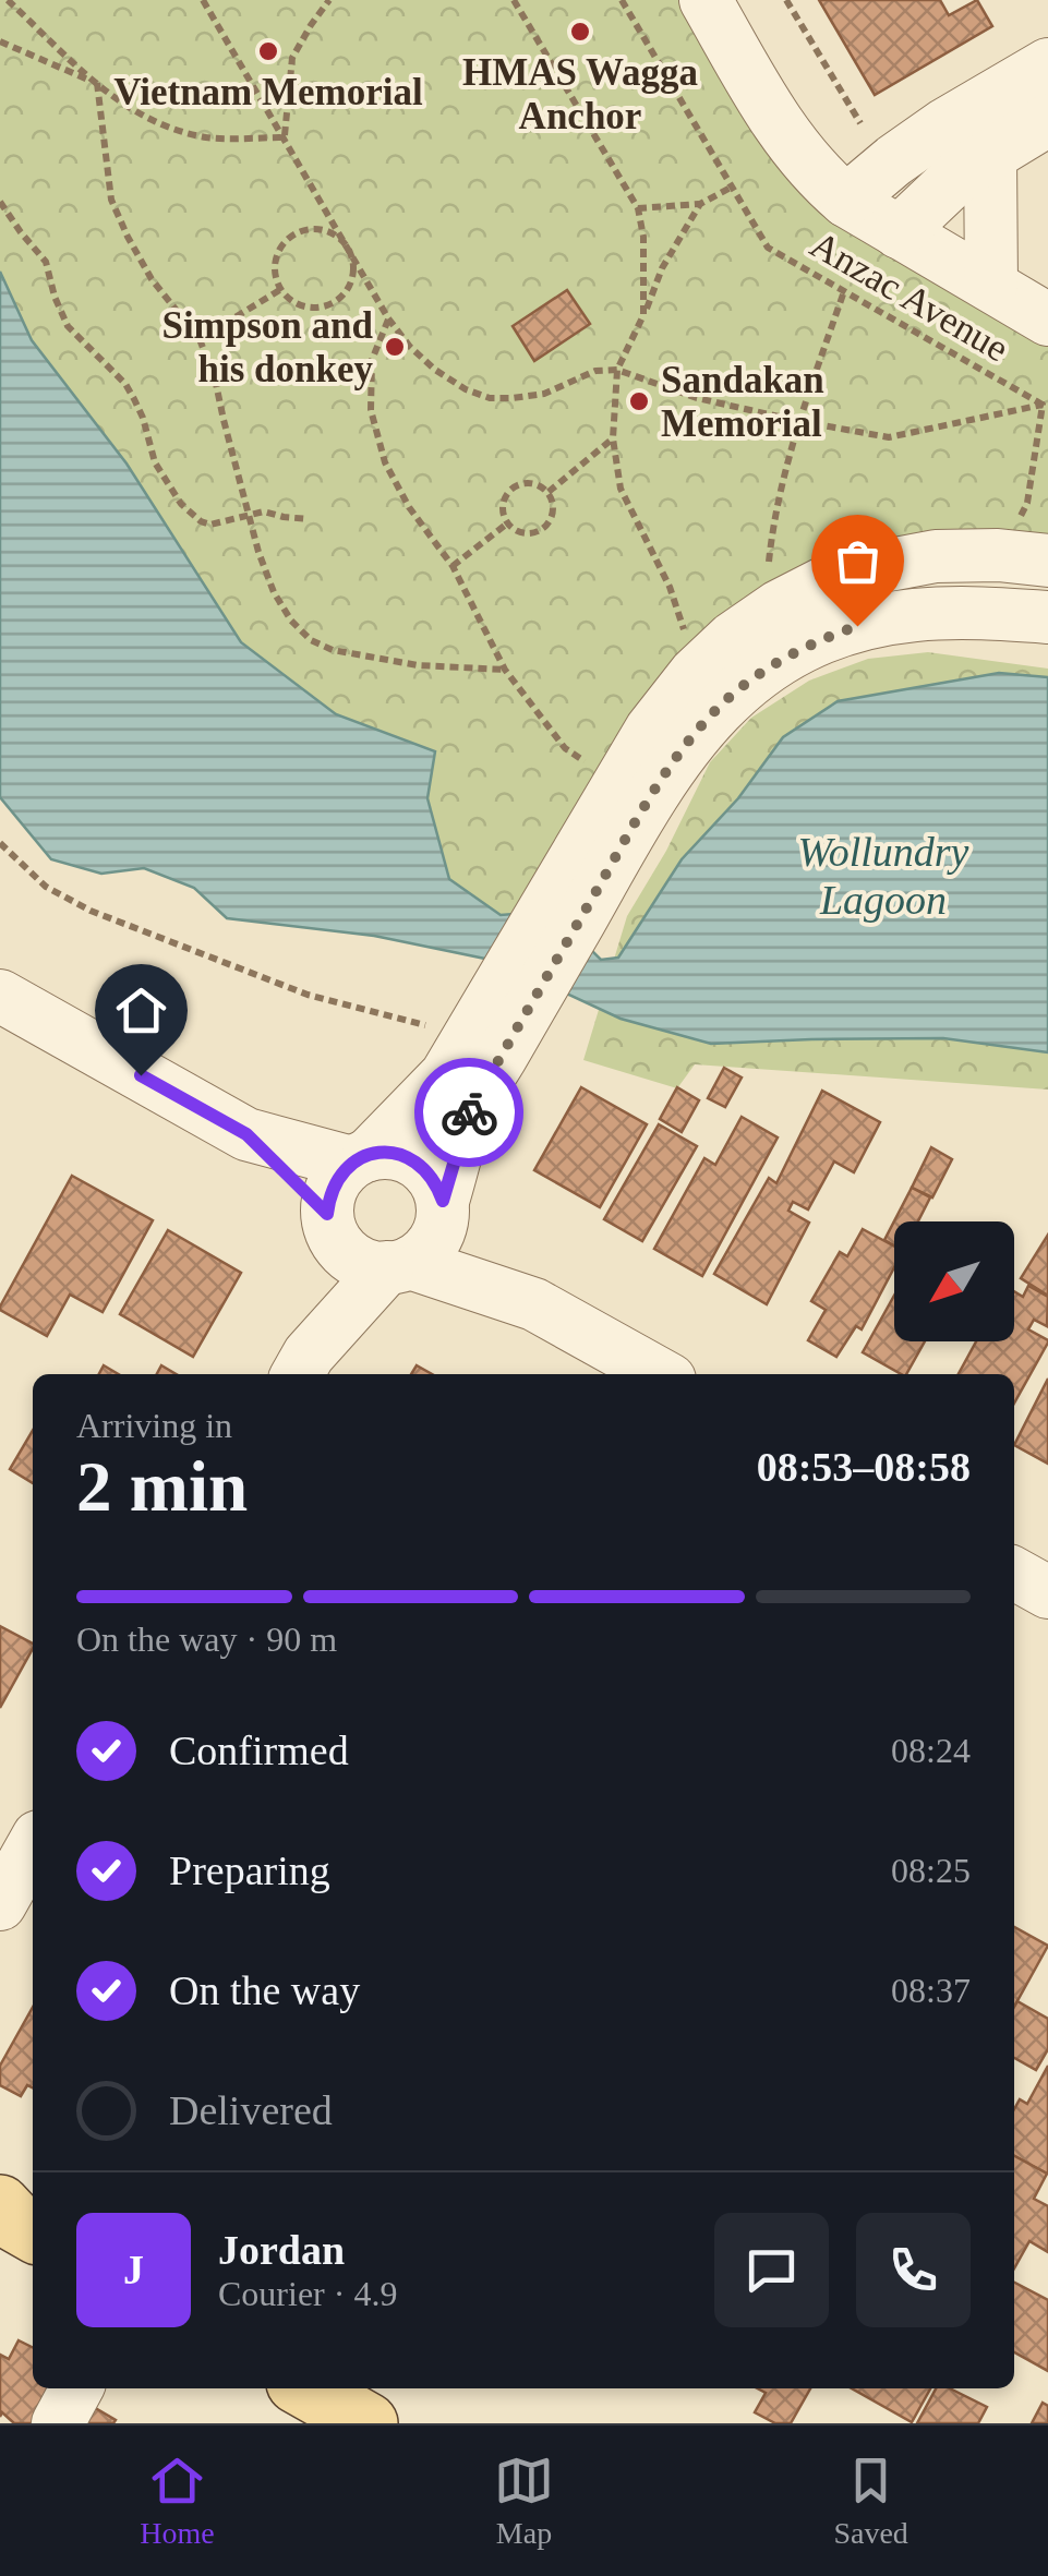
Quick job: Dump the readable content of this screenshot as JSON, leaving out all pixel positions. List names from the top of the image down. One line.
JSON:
{"streets":{"path":["Anzac Avenue"]},"water":["Wollundry Lagoon"],"places":["HMAS Wagga Anchor","Vietnam Memorial","Simpson and his donkey","Sandakan Memorial"],"north":"bottom left","page":{"heading":["2 min","Arriving in","08:53–08:58"],"panel":["Jordan","Courier · 4.9"],"bar":"On the way · 90 m","list":[["Confirmed","08:24"],["Preparing","08:25"],["On the way","08:37"],"Delivered"],"round":"J","tabs":["Home","Map","Saved"]}}
